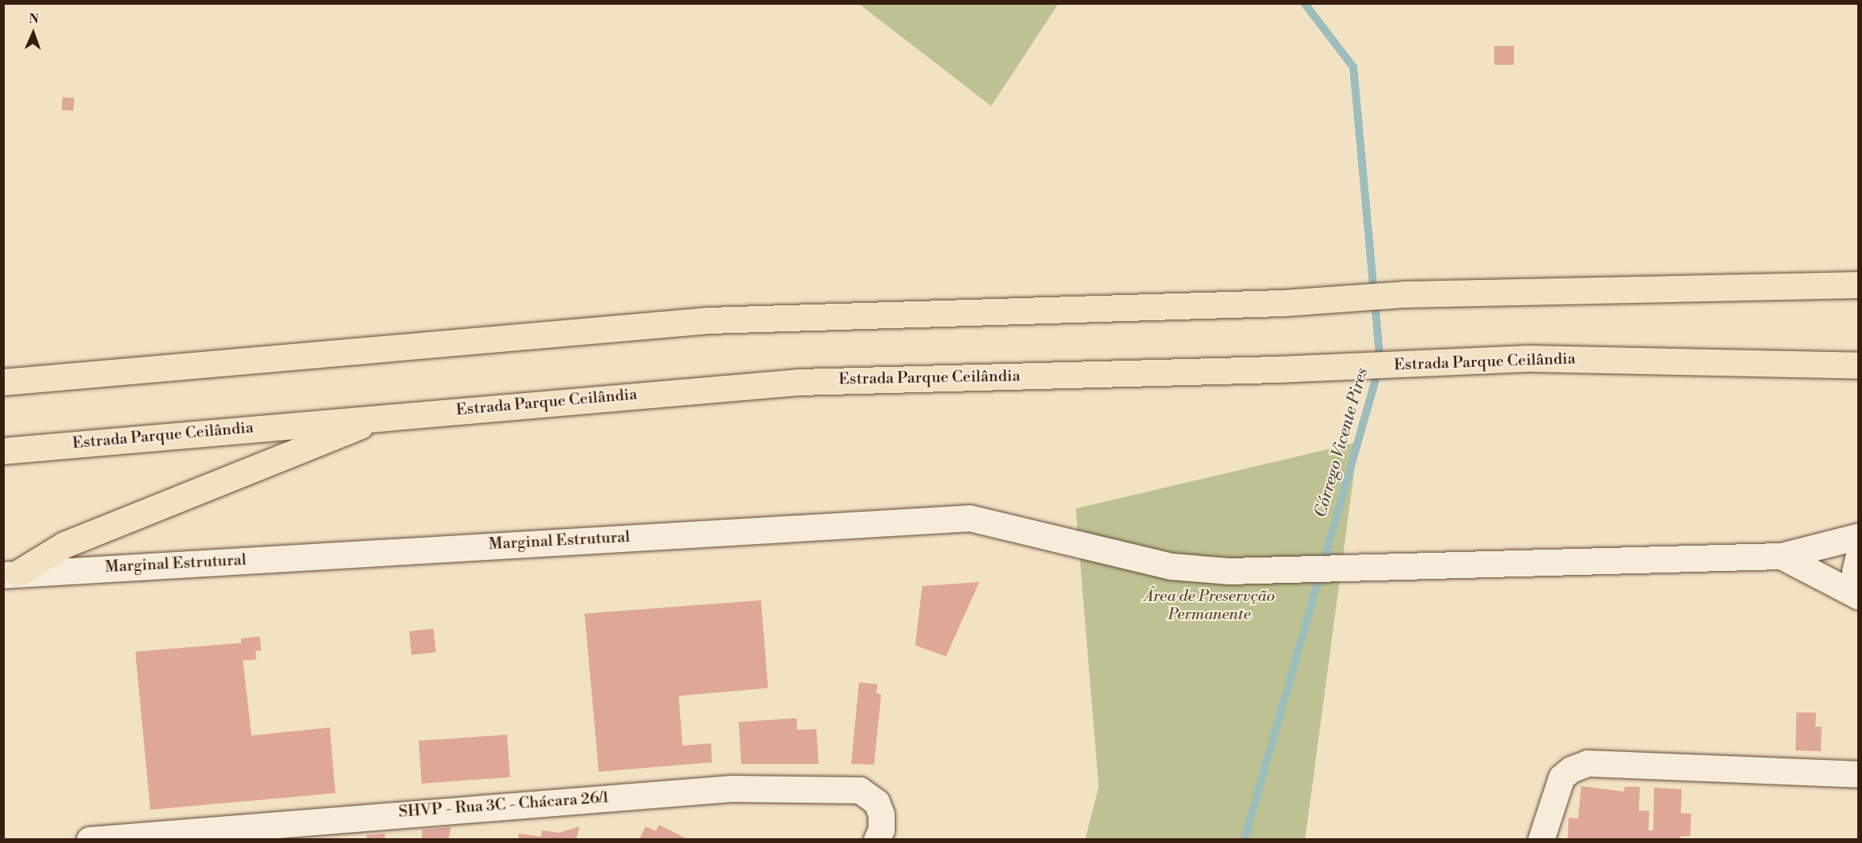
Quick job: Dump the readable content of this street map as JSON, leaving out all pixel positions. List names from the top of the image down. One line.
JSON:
{"streets":{"highway":["Estrada Parque Ceilândia"],"street":["Marginal Estrutural","SHVP - Rua 3C - Chácara 26/1"]},"water":["Córrego Vicente Pires"],"parks":["Área de Preservção Permanente"],"north":"top"}
